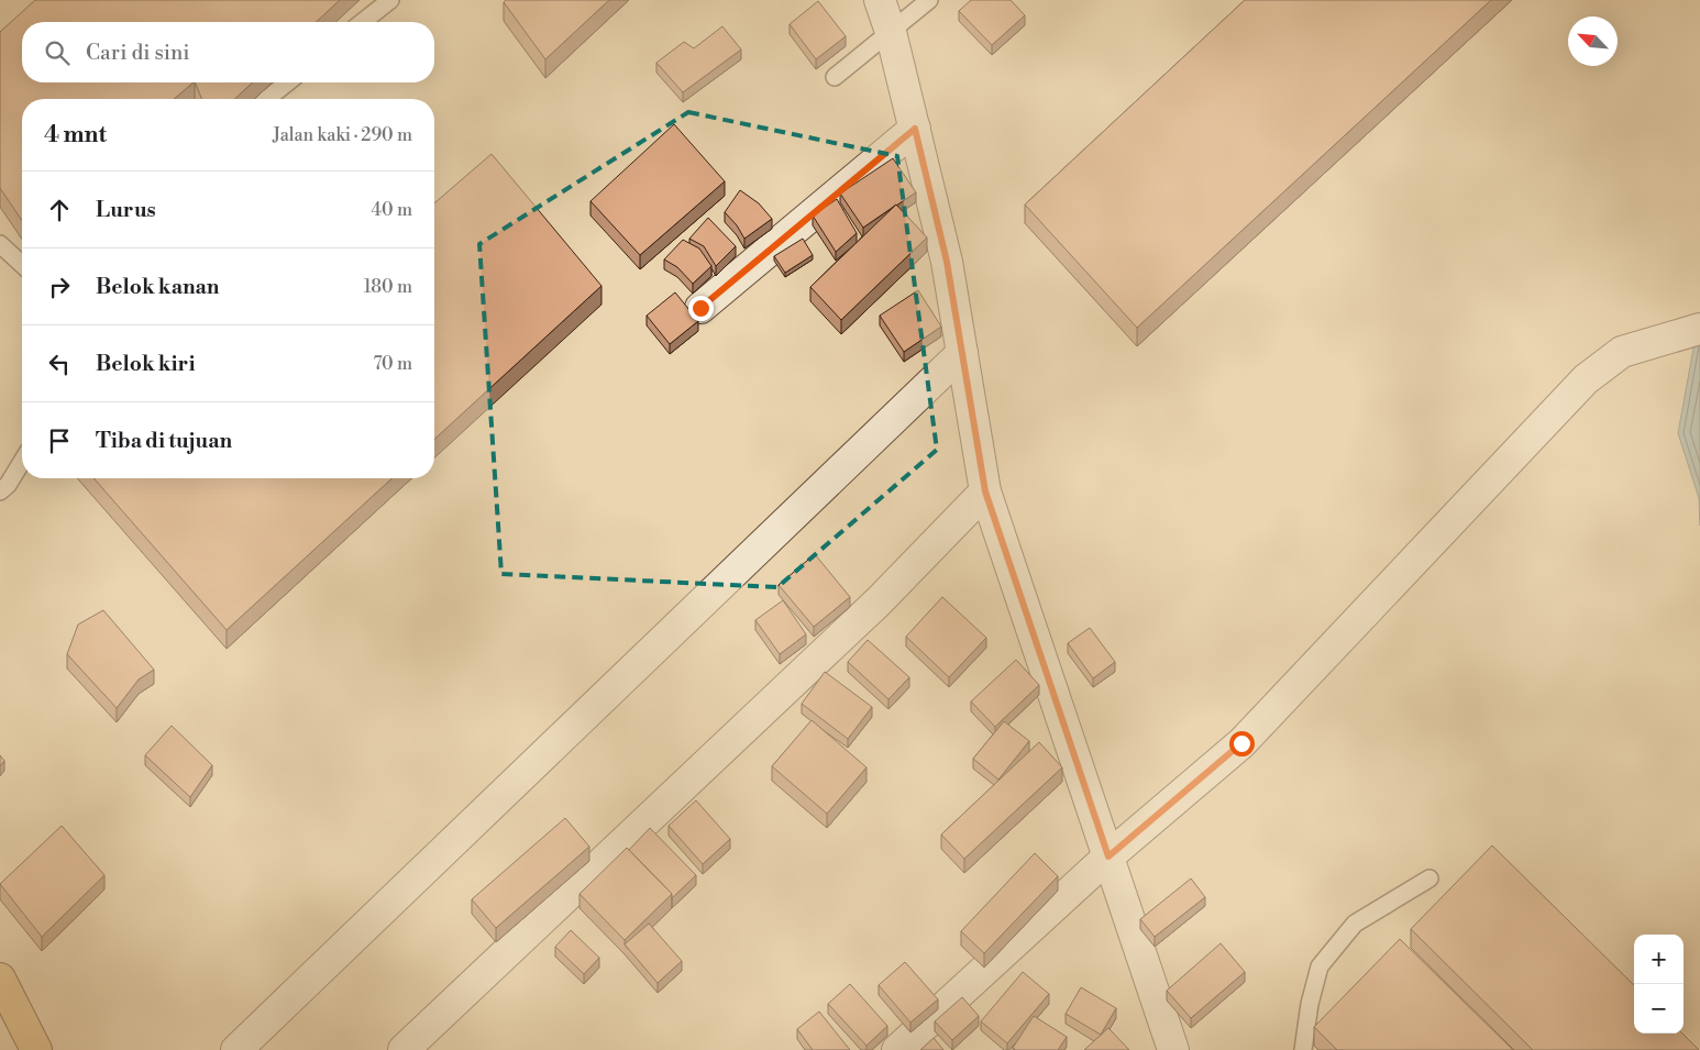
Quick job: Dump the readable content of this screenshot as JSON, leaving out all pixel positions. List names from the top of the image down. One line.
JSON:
{"north":"top left","page":{"search":"Cari di sini","heading":["4 mnt","Jalan kaki · 290 m"],"list":[["Lurus","40 m"],["Belok kanan","180 m"],["Belok kiri","70 m"],"Tiba di tujuan"],"map_buttons":["+","−"]}}
